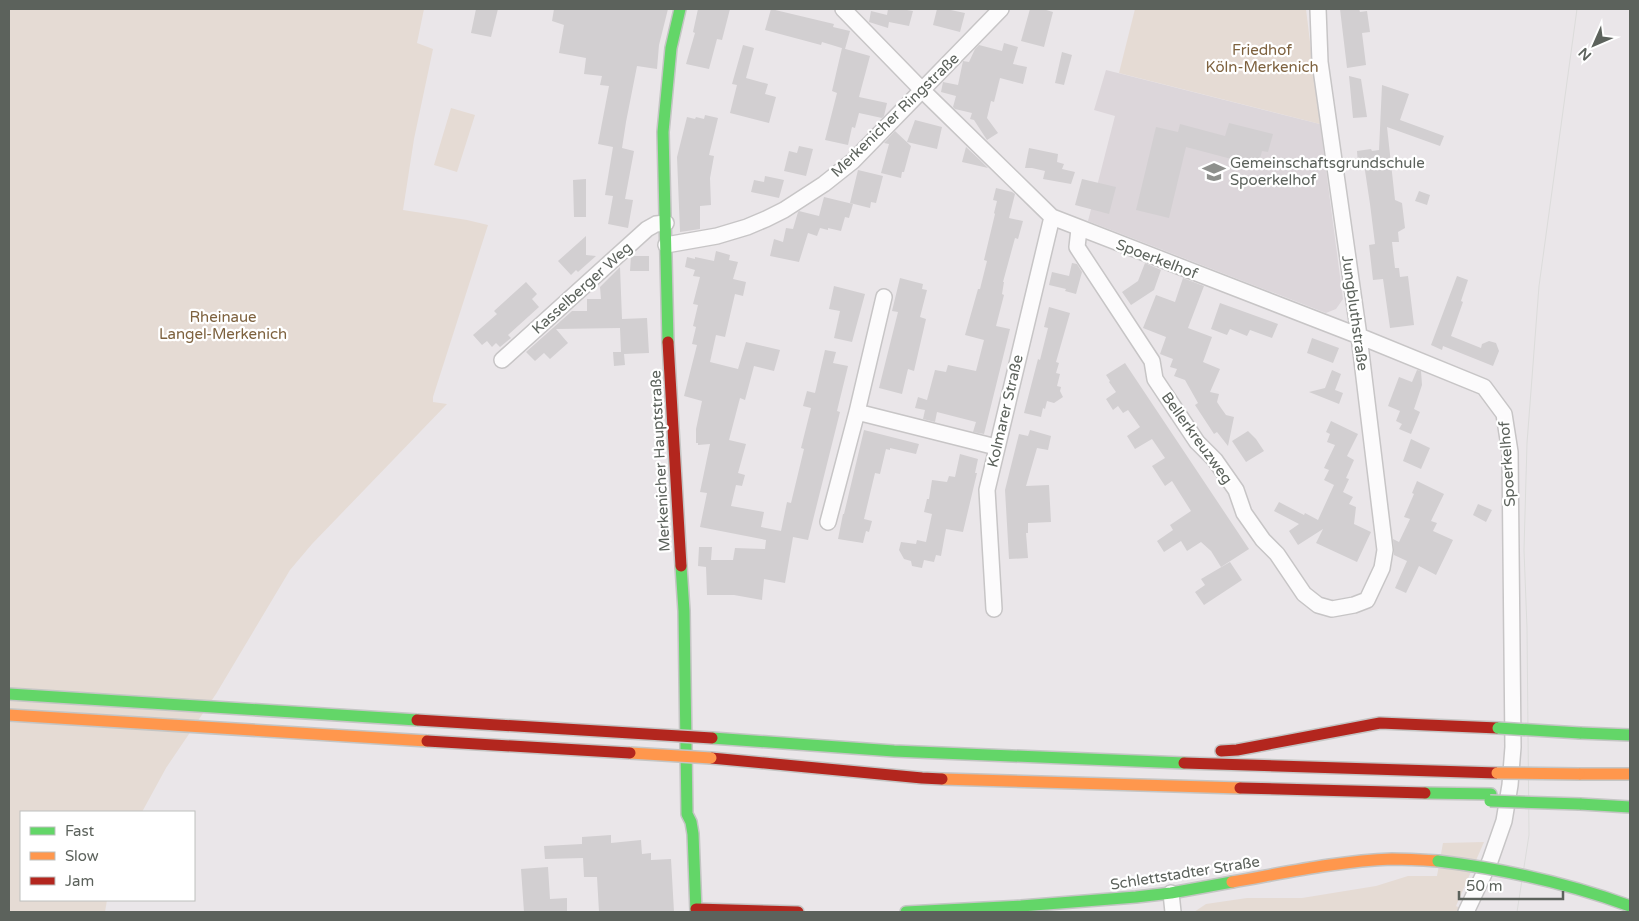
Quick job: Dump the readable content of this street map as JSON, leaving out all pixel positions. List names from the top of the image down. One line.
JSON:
{"streets":{"main road":["Merkenicher Hauptstraße","Schlettstadter Straße"],"street":["Merkenicher Ringstraße","Spoerkelhof","Kasselberger Weg","Jungbluthstraße","Kolmarer Straße","Bellerkreuzweg"]},"crossings":[["Merkenicher Ringstraße","Merkenicher Hauptstraße"],["Spoerkelhof","Jungbluthstraße"],["Spoerkelhof","Kolmarer Straße"],["Spoerkelhof","Bellerkreuzweg"],["Kasselberger Weg","Merkenicher Hauptstraße"],["Jungbluthstraße","Bellerkreuzweg"]],"parks":["Friedhof Köln-Merkenich","Rheinaue Langel-Merkenich"],"places":{"school or university":["Gemeinschaftsgrundschule Spoerkelhof"]},"legend":["Fast","Slow","Jam"],"scale_bar":"50 m","north":"bottom left"}
